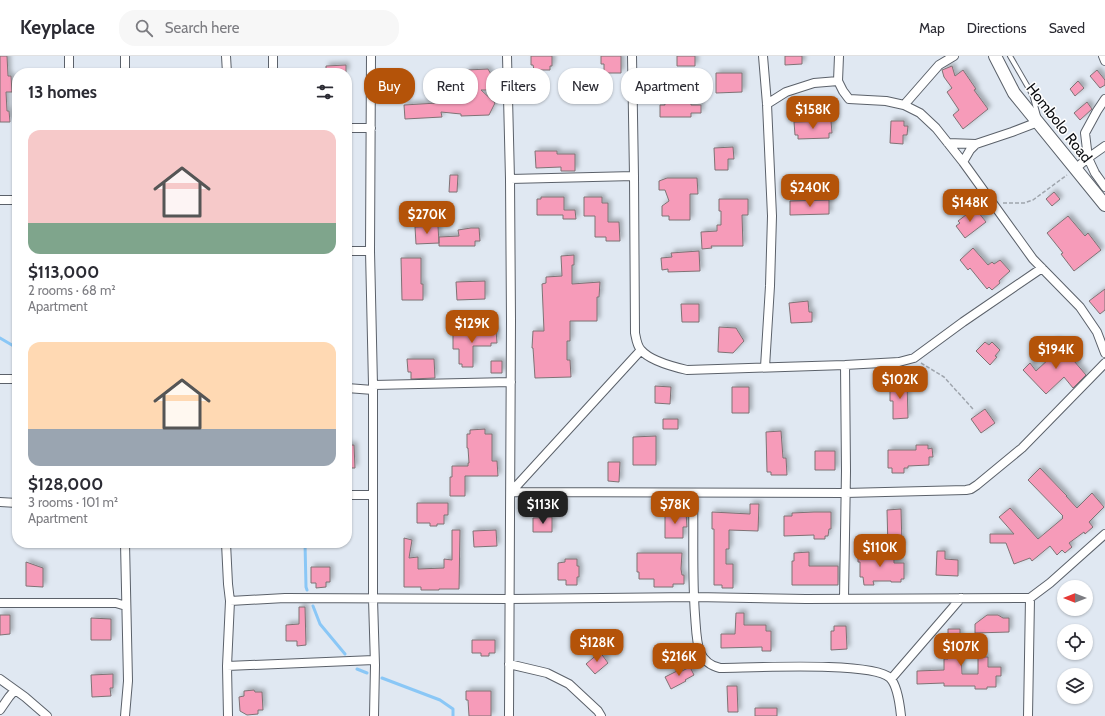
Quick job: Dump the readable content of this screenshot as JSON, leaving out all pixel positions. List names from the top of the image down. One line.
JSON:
{"streets":{"street":["Hombolo Road"]},"north":"left","page":{"header":"Keyplace","search":"Search here","nav":["Map","Directions","Saved"],"chip":["Buy","Rent","Filters","New","Apartment"],"heading":"13 homes","price":["$158K","$240K","$148K","$270K","$129K","$194K","$102K","$113K","$78K","$110K","$128K","$107K","$216K"],"list":[{"name":"$113,000","note":"2 rooms · 68 m² · Apartment"},{"name":"$128,000","note":"3 rooms · 101 m² · Apartment"}]}}
